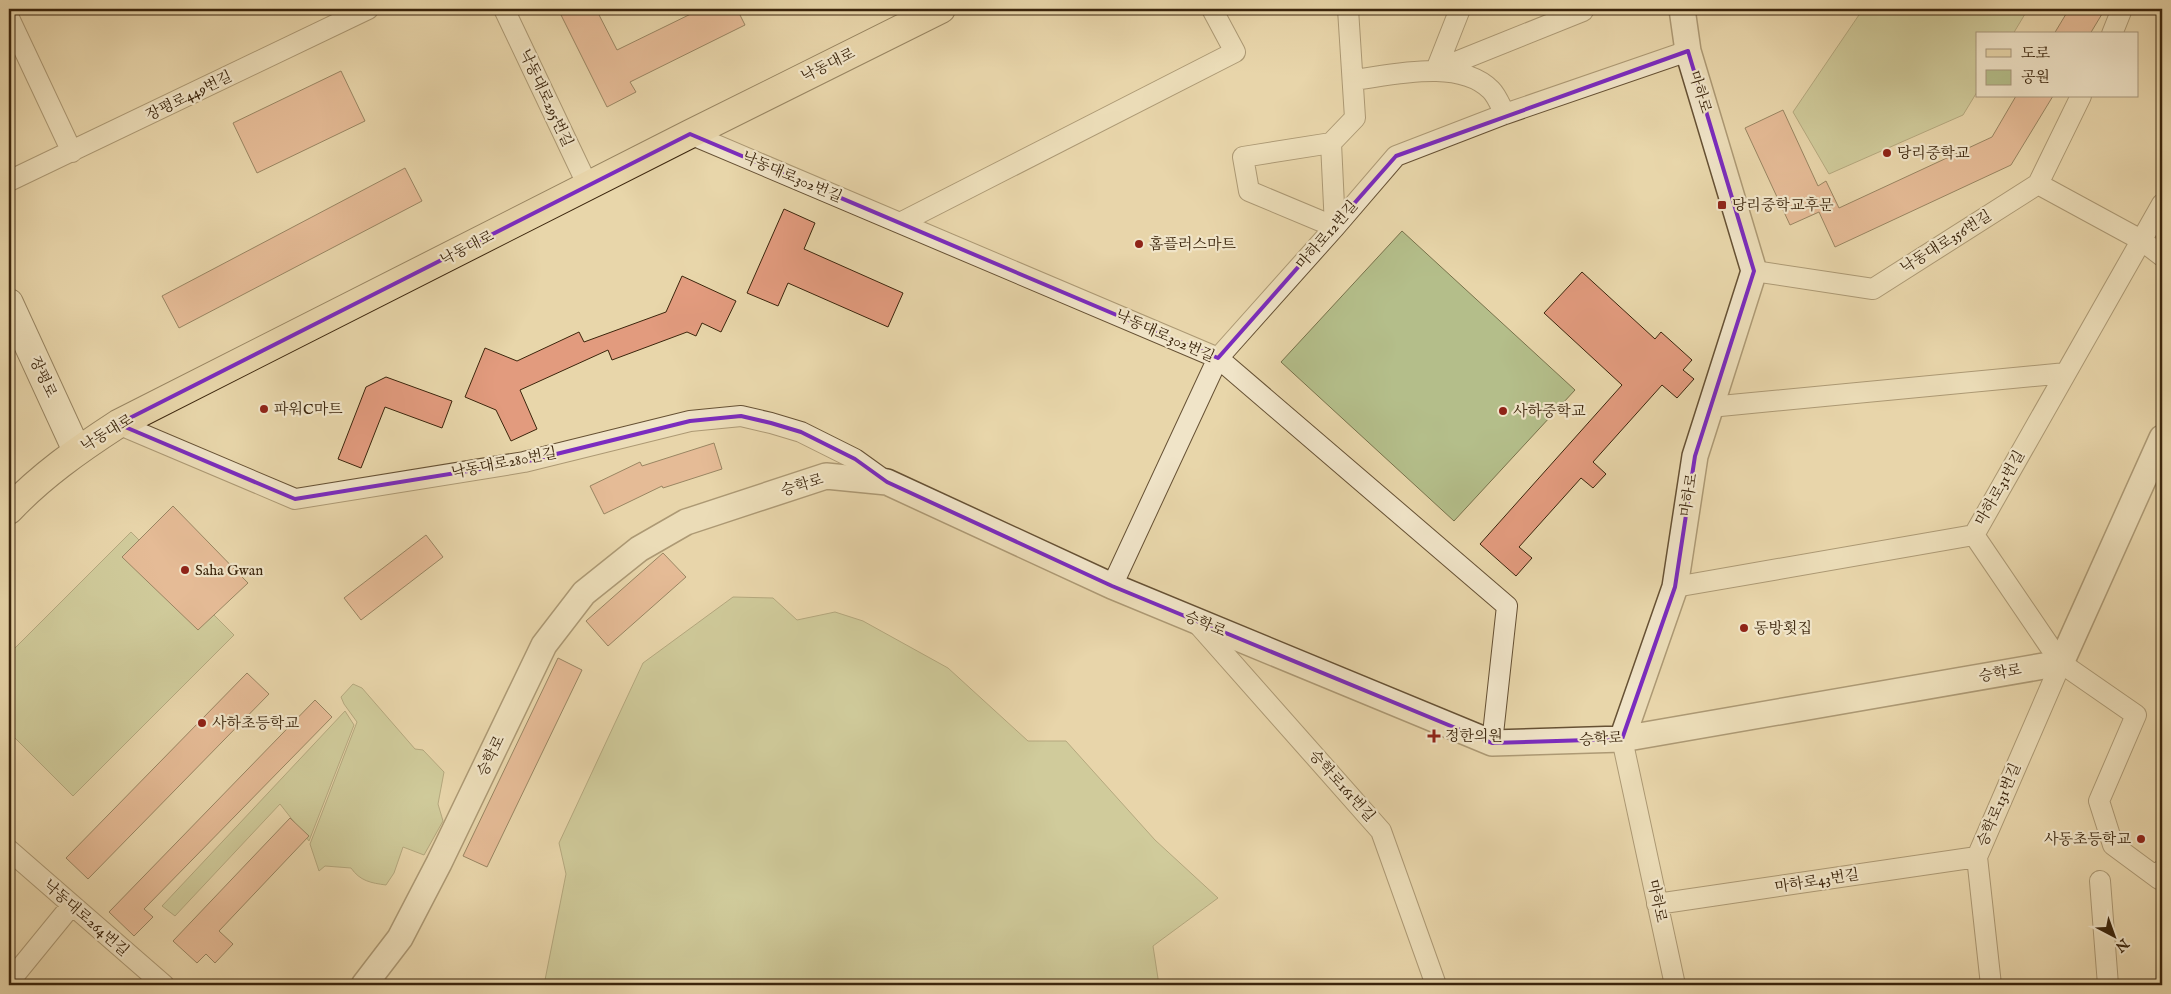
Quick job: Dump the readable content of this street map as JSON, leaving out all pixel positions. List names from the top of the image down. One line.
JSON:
{"streets":{"main road":["낙동대로","장평로"],"street":["마하로","장평로449번길","낙동대로295번길","낙동대로302번길","마하로12번길","낙동대로356번길","낙동대로280번길","승학로","마하로31번길","승학로161번길","승학로131번길","마하로43번길","낙동대로264번길"]},"crossings":[["낙동대로","낙동대로295번길"],["낙동대로","낙동대로302번길"],["낙동대로","장평로"],["낙동대로","낙동대로280번길"],["마하로","마하로12번길"],["마하로","낙동대로356번길"],["마하로","승학로"],["마하로","마하로31번길"],["마하로","마하로43번길"],["낙동대로302번길","마하로12번길"],["낙동대로302번길","승학로"],["마하로12번길","승학로"],["낙동대로280번길","승학로"],["승학로","승학로161번길"],["승학로","승학로131번길"],["승학로131번길","마하로43번길"]],"places":{"other":["당리중학교","홈플러스마트","파워C마트","사하중학교","Saha Gwan","동방횟집","사하초등학교","사동초등학교"],"transit":["당리중학교후문"],"health":["정한의원"]},"legend":["도로","공원"],"north":"bottom right"}
